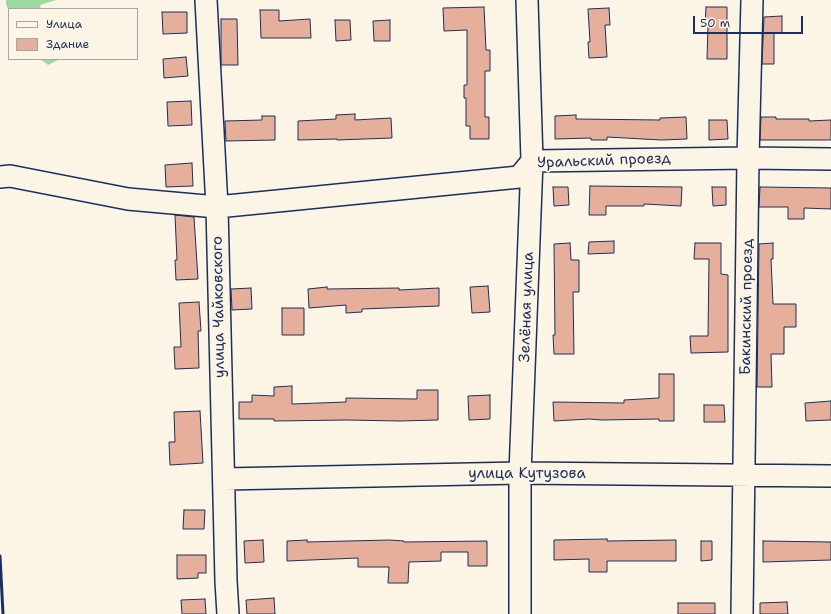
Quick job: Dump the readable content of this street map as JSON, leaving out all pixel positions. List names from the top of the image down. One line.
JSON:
{"streets":{"street":["Уральский проезд","улица Чайковского","Зелёная улица","Бакинский проезд","улица Кутузова"]},"crossings":[["Уральский проезд","улица Чайковского"],["Уральский проезд","Зелёная улица"],["Уральский проезд","Бакинский проезд"],["улица Чайковского","улица Кутузова"],["Зелёная улица","улица Кутузова"],["Бакинский проезд","улица Кутузова"]],"legend":["Улица","Здание"],"scale_bar":"50 m"}
